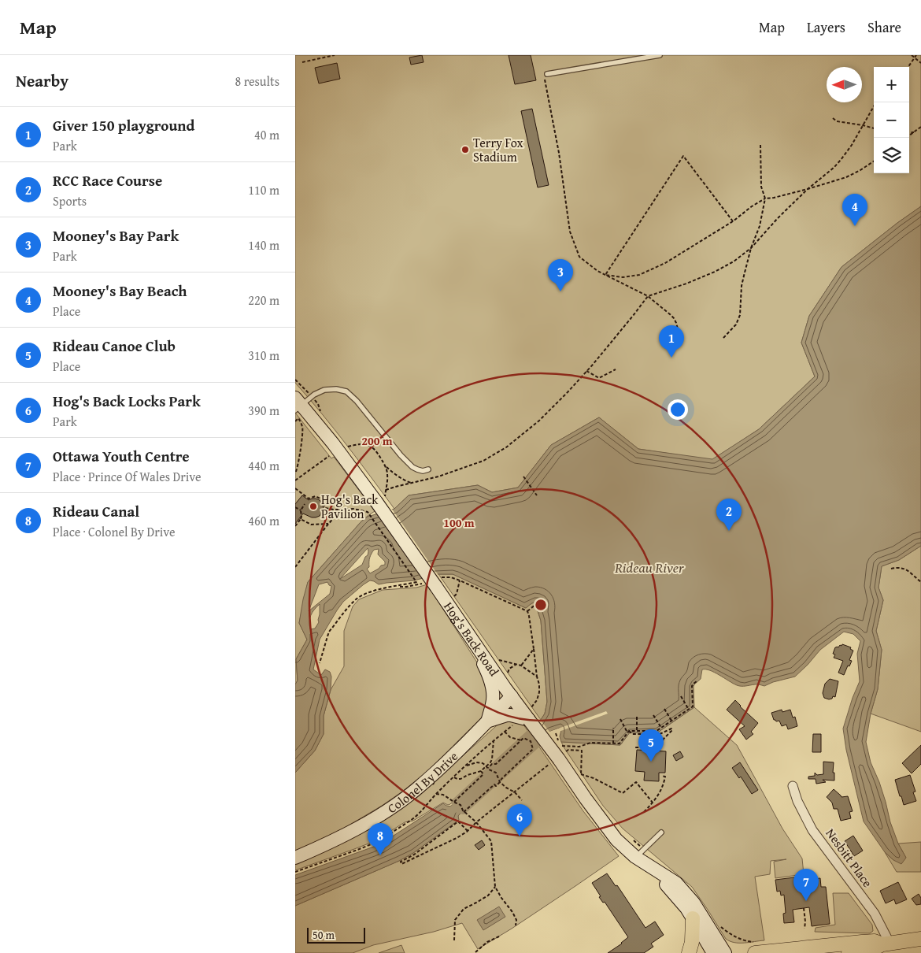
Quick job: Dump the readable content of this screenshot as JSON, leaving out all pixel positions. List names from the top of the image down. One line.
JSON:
{"streets":{"main road":["Hog's Back Road","Colonel By Drive"],"street":["Nesbitt Place"]},"crossings":[["Hog's Back Road","Colonel By Drive"]],"water":["Rideau River"],"places":["Terry Fox Stadium","Hog's Back Pavilion"],"scale_bar":"50 m","north":"left","page":{"header":"Map","nav":["Map","Layers","Share"],"heading":["Nearby","8 results"],"map_buttons":["+","−"],"list":[{"mark":"1","name":"Giver 150 playground","note":"Park","value":"40 m"},{"mark":"2","name":"RCC Race Course","note":"Sports","value":"110 m"},{"mark":"3","name":"Mooney's Bay Park","note":"Park","value":"140 m"},{"mark":"4","name":"Mooney's Bay Beach","note":"Place","value":"220 m"},{"mark":"5","name":"Rideau Canoe Club","note":"Place","value":"310 m"},{"mark":"6","name":"Hog's Back Locks Park","note":"Park","value":"390 m"},{"mark":"7","name":"Ottawa Youth Centre","note":"Place · Prince Of Wales Drive","value":"440 m"},{"mark":"8","name":"Rideau Canal","note":"Place · Colonel By Drive","value":"460 m"}],"pins":["4","3","1","2","5","6","8","7"],"scale":"50 m"},"rings":["200 m","100 m"]}
